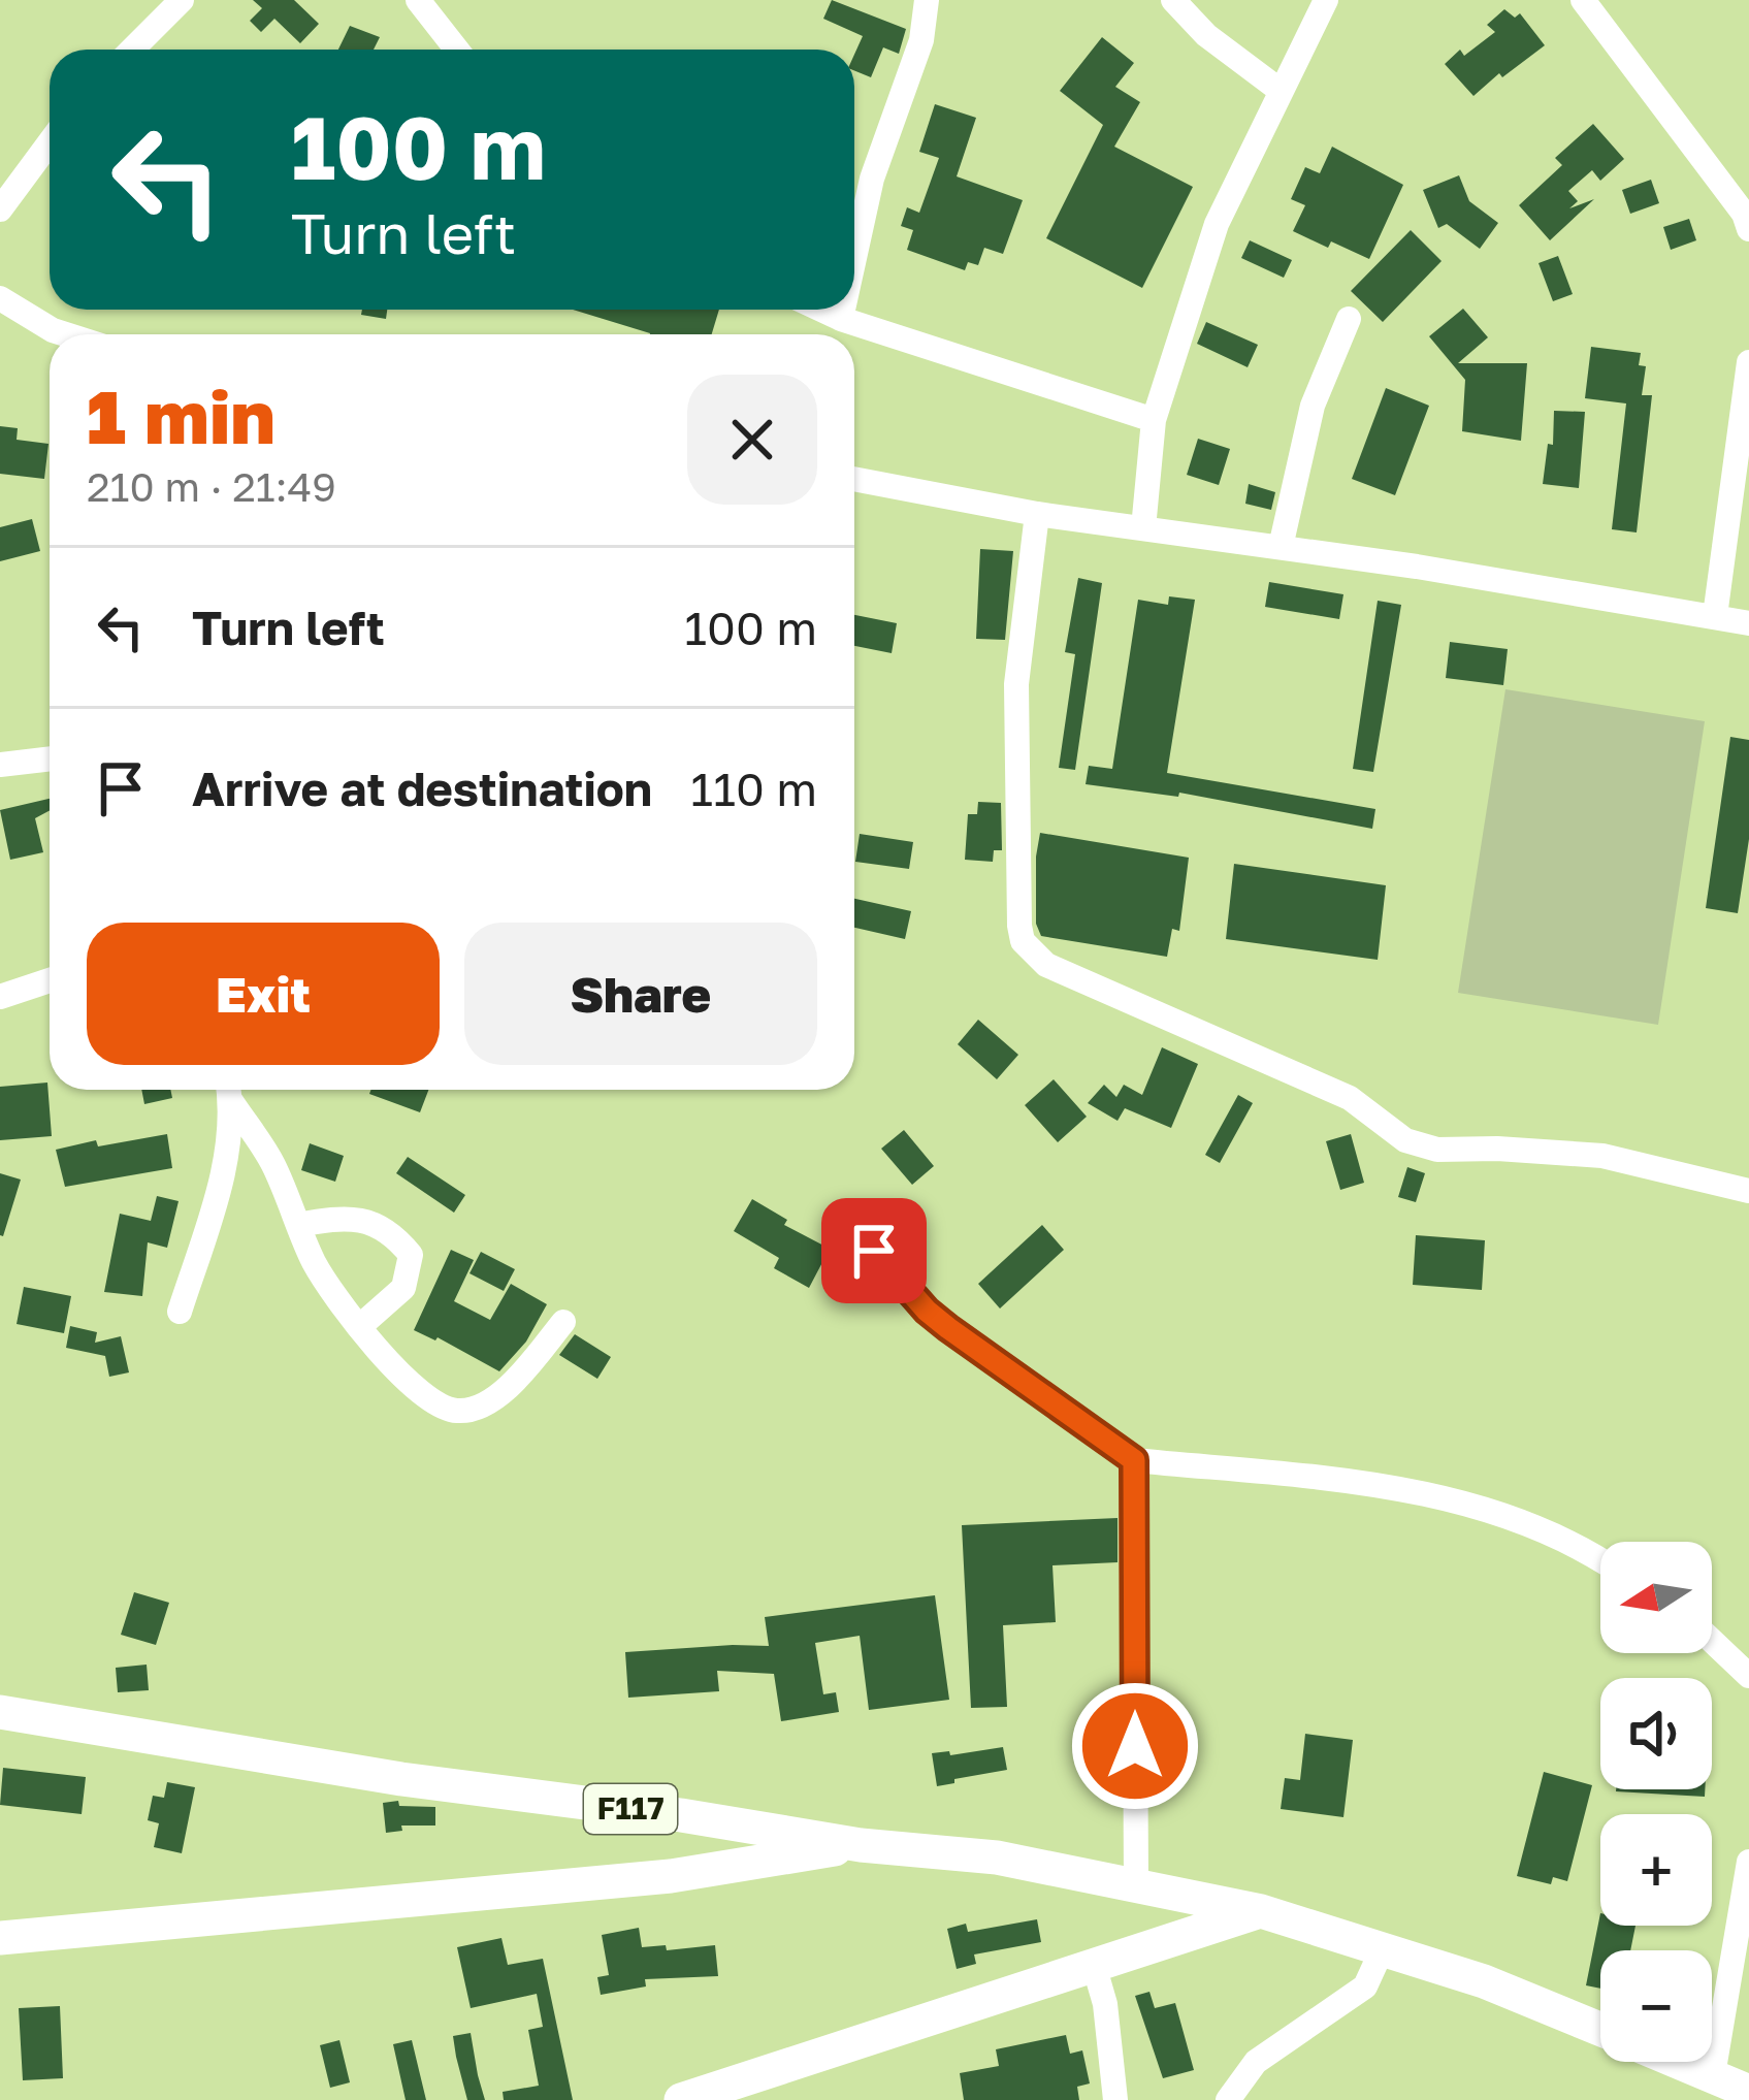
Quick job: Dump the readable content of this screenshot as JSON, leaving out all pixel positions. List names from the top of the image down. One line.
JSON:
{"streets":{"main road":["F117"]},"north":"left","page":{"turn":["100 m","Turn left"],"heading":["1 min","210 m · 21:49"],"list":[{"name":"Turn left","value":"100 m"},{"name":"Arrive at destination","value":"110 m"}],"buttons":["Exit","Share"],"map_buttons":["+","−"]}}
